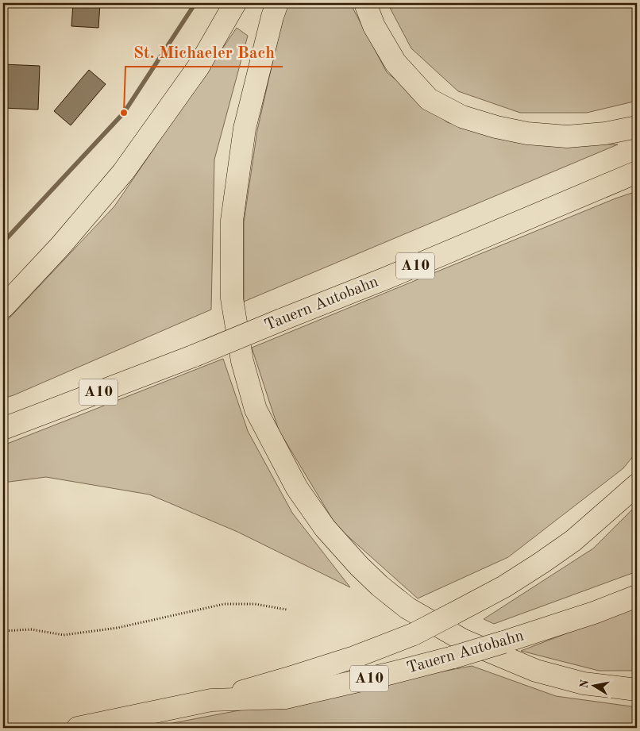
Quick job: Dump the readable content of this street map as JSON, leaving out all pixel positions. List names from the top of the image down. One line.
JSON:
{"streets":{"highway":["A10","Tauern Autobahn"]},"places":["St. Michaeler Bach"],"north":"left"}
